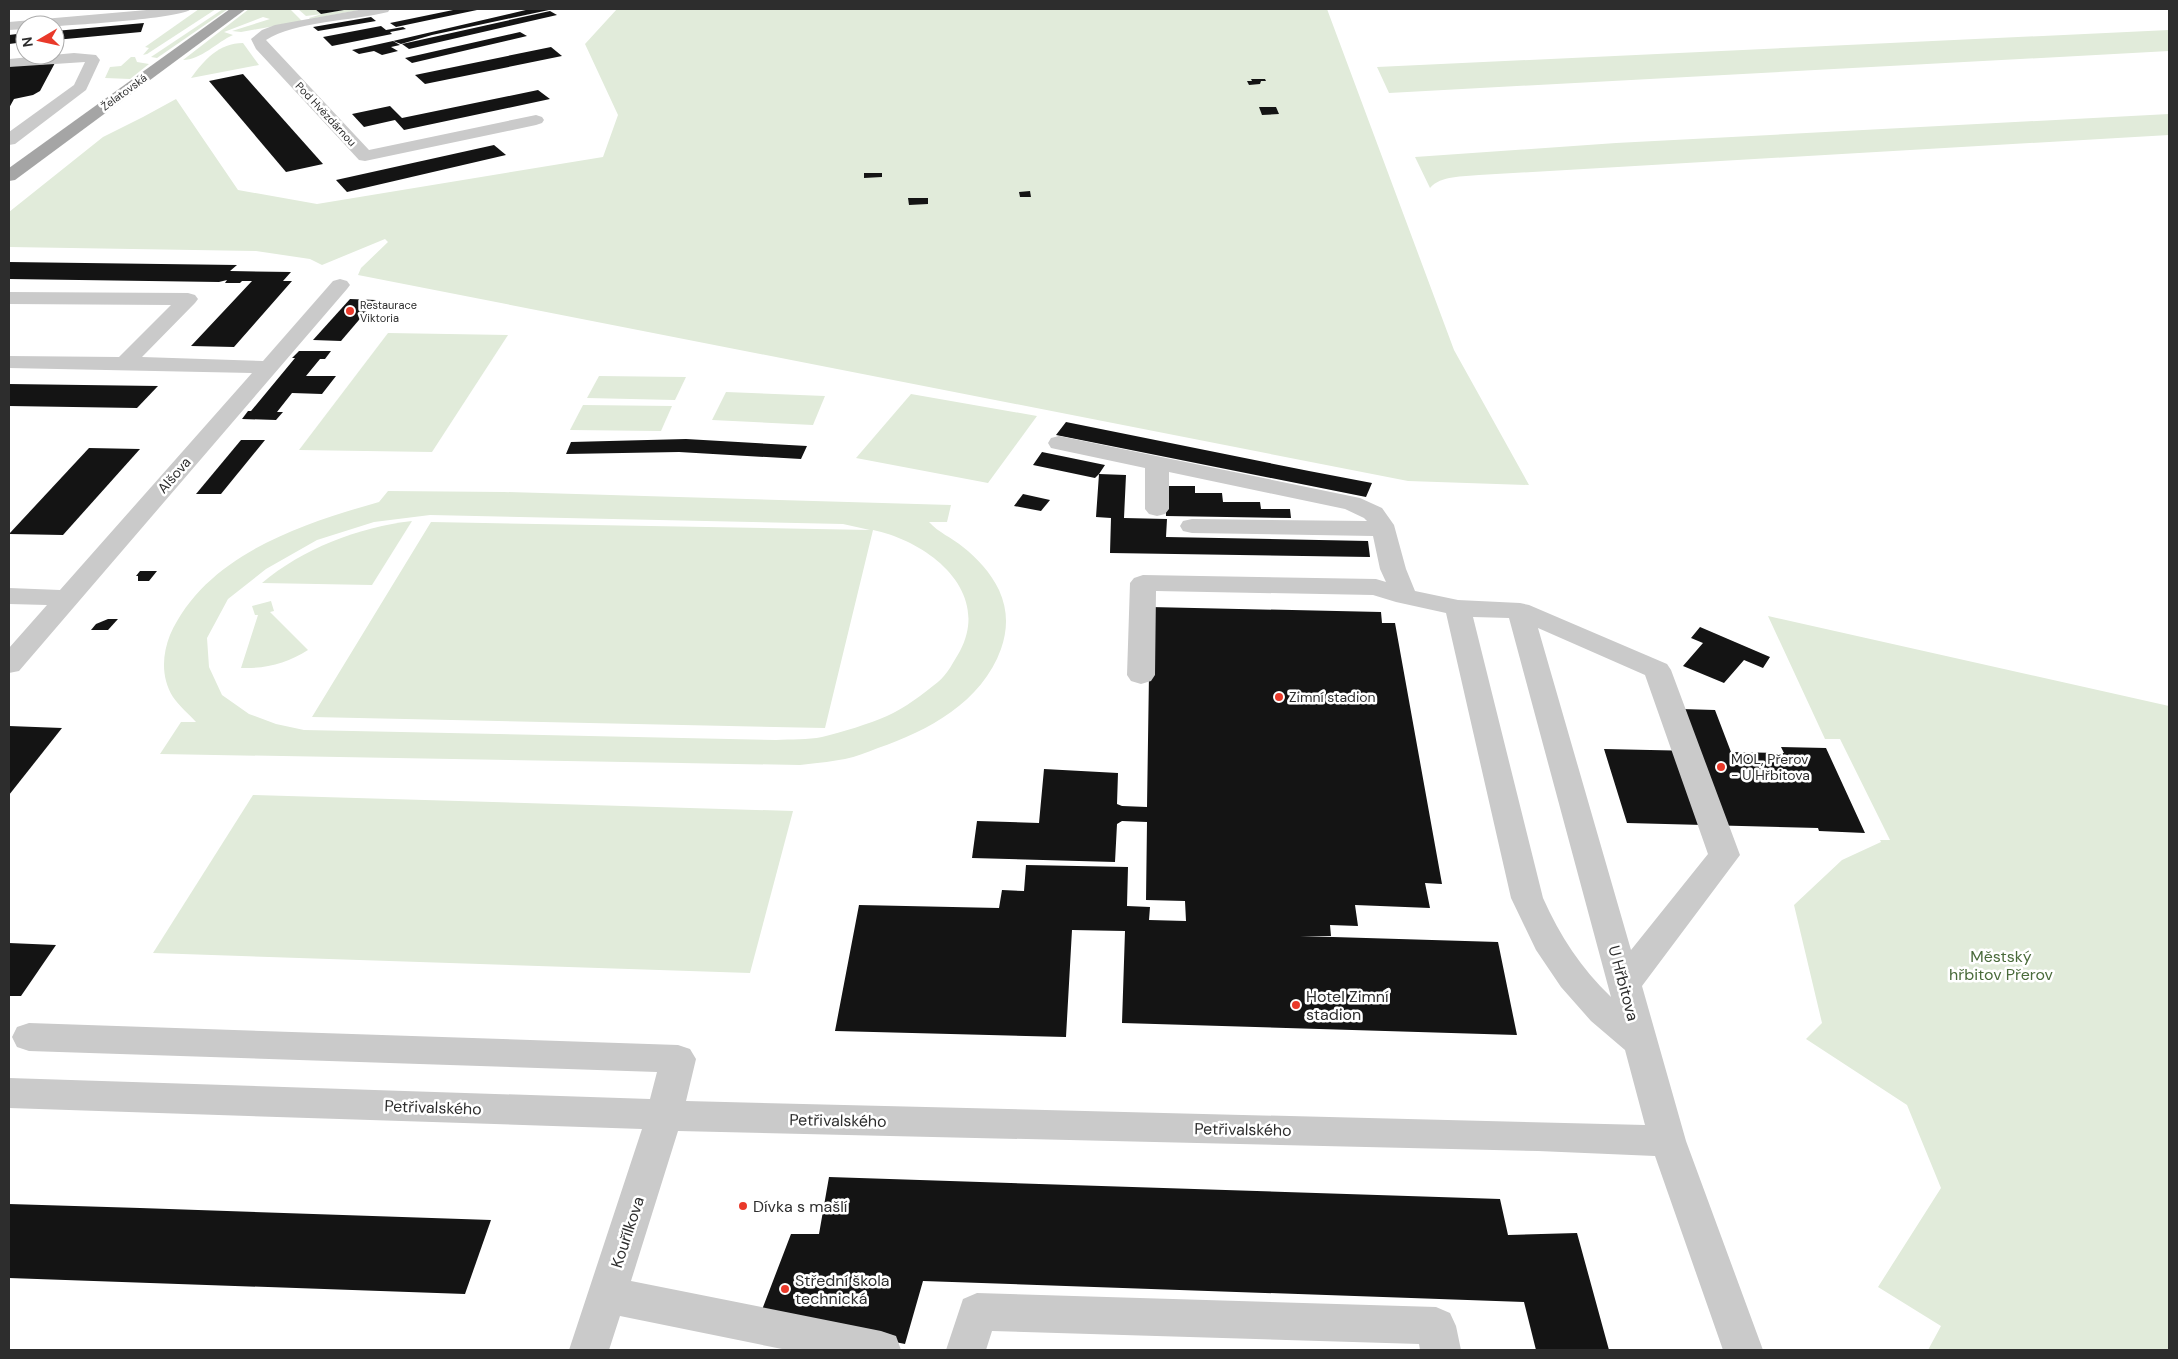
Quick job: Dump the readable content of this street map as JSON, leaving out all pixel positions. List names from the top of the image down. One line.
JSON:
{"streets":{"main road":["Želatovská"],"street":["Pod Hvězdárnou","Alšova","U Hřbitova","Petřivalského","Kouřílkova"]},"crossings":[["U Hřbitova","Petřivalského"],["Petřivalského","Kouřílkova"]],"parks":["Městský hřbitov Přerov"],"places":["Restaurace Viktoria","Zimní stadion","MOL, Přerov - U Hřbitova","Hotel Zimní stadion","Dívka s mašlí","Střední škola technická"],"north":"left"}
